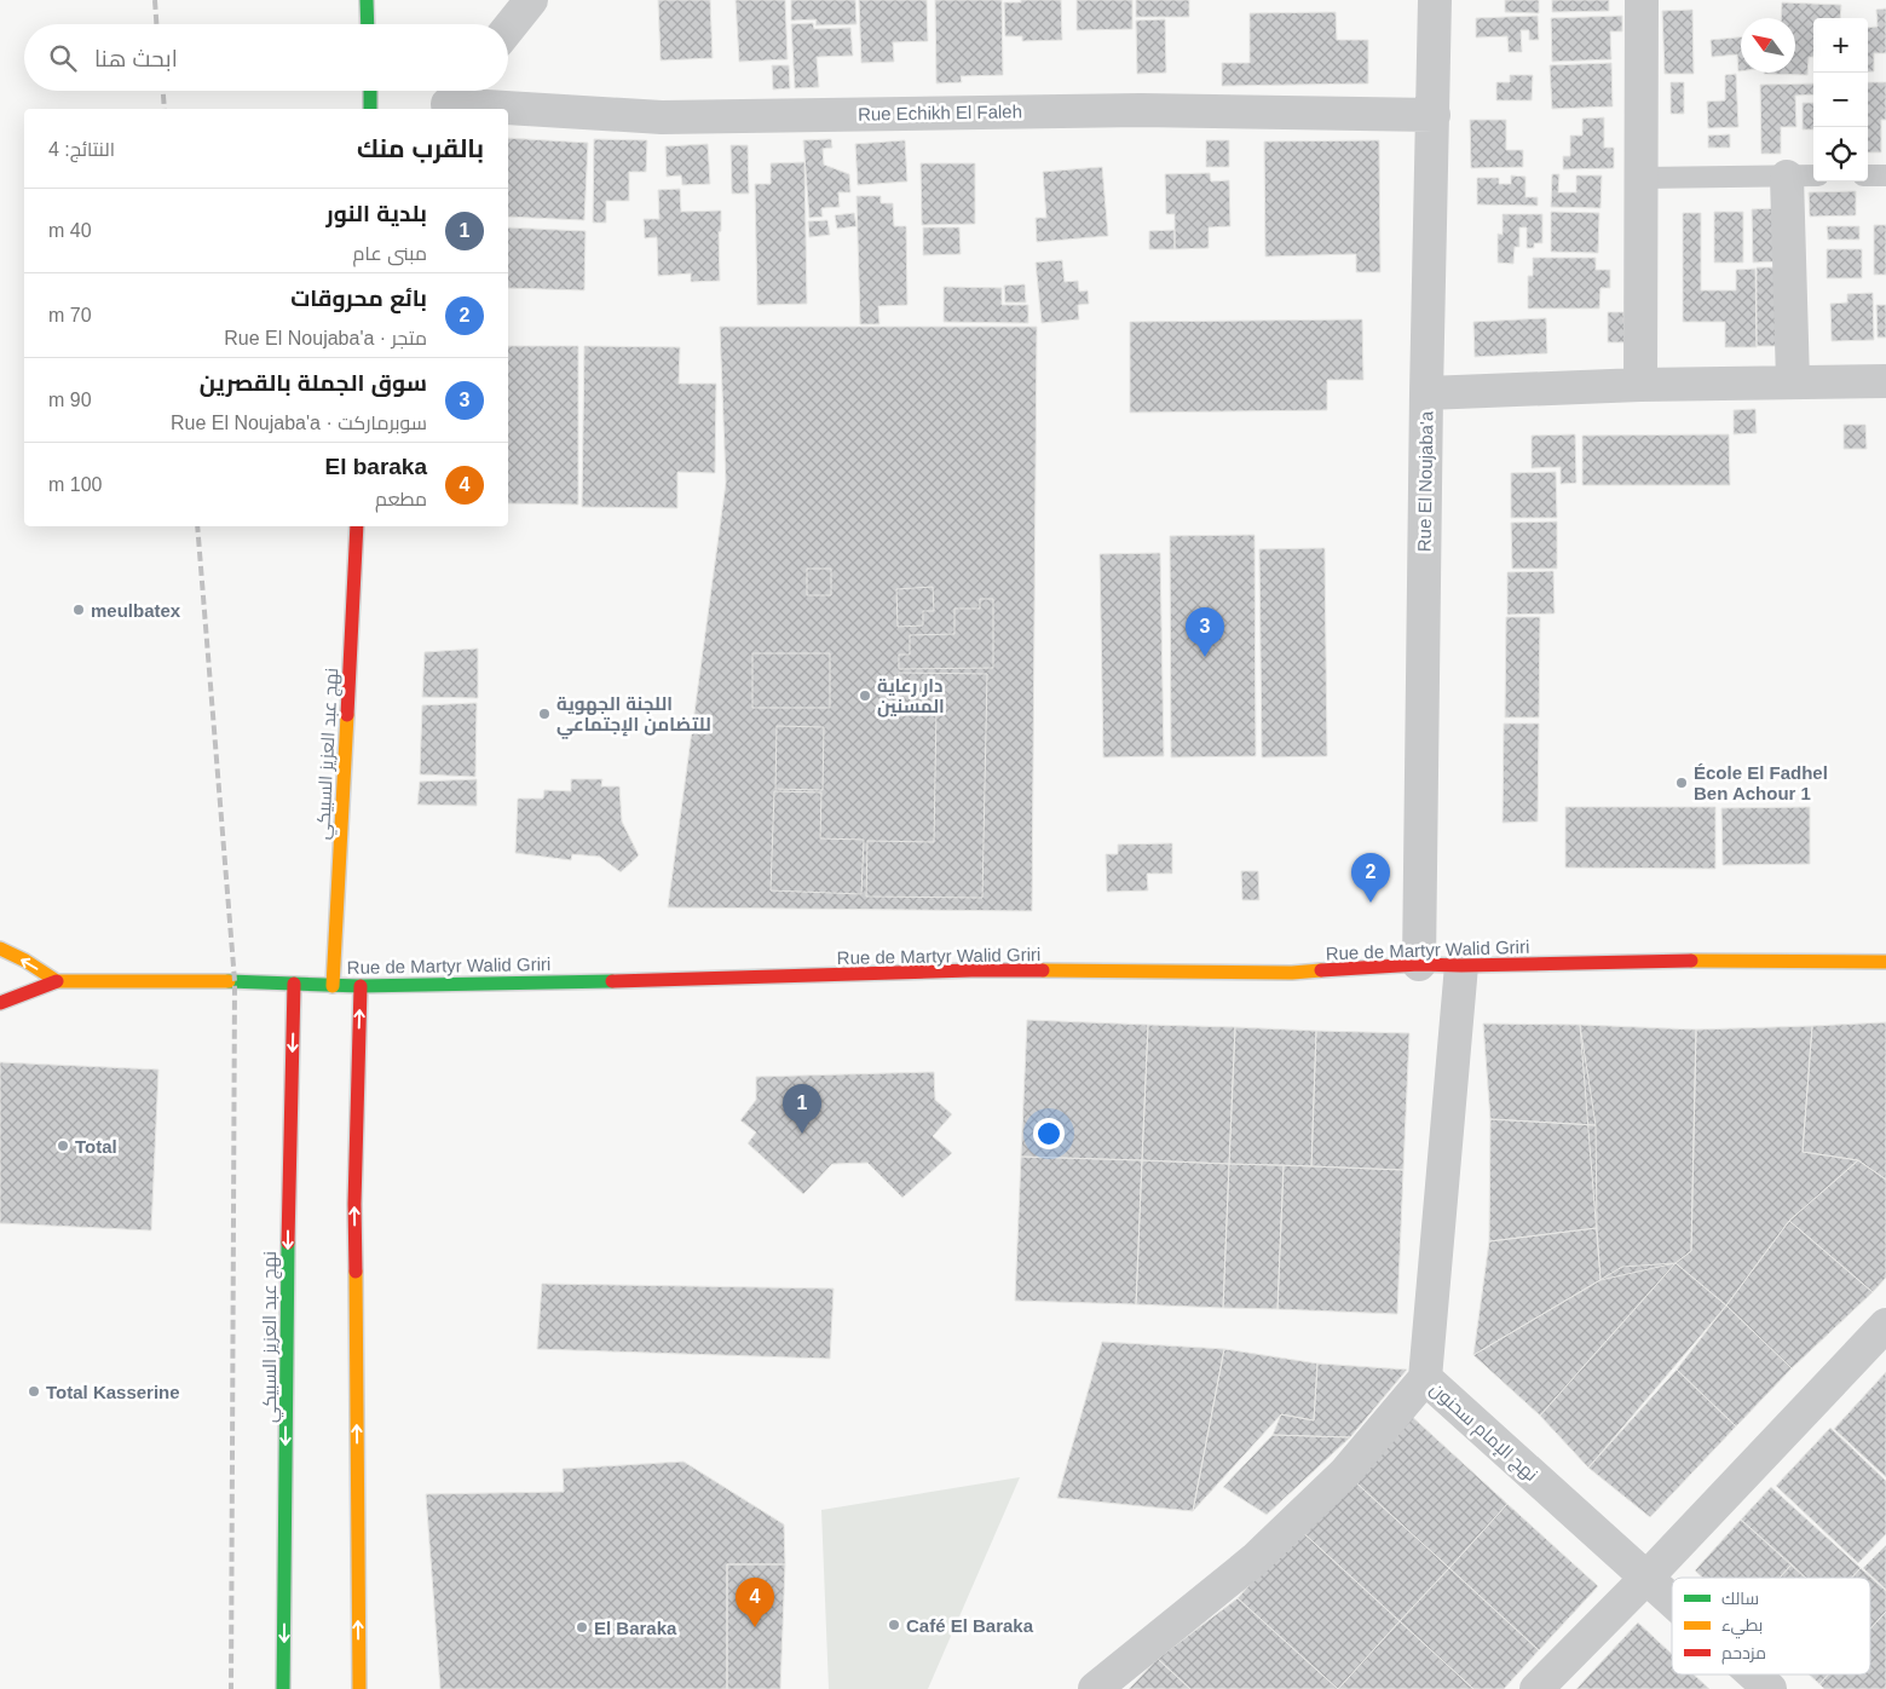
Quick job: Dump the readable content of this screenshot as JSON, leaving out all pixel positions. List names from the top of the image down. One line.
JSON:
{"streets":{"street":["Rue Echikh El Faleh","Rue El Noujaba'a","نهج عبد العزيز السبيكي","Rue de Martyr Walid Griri","نهج الإمام سحنون"]},"crossings":[["Rue Echikh El Faleh","Rue El Noujaba'a"],["Rue El Noujaba'a","Rue de Martyr Walid Griri"],["نهج عبد العزيز السبيكي","Rue de Martyr Walid Griri"],["Rue de Martyr Walid Griri","نهج الإمام سحنون"]],"places":["meulbatex","دار رعاية المسنين","اللجنة الجهوية للتضامن الإجتماعي","École El Fadhel Ben Achour 1","Total","Total Kasserine","Café El Baraka","El Baraka"],"legend":["سالك","بطيء","مزدحم"],"north":"top left","page":{"map_buttons":["+","−"],"search":"ابحث هنا","heading":["بالقرب منك","النتائج: 4"],"list":[{"mark":"1","name":"بلدية النور","note":"مبنى عام","value":"40 m"},{"mark":"2","name":"بائع محروقات","note":"متجر · Rue El Noujaba'a","value":"70 m"},{"mark":"3","name":"سوق الجملة بالقصرين","note":"سوبرماركت · Rue El Noujaba'a","value":"90 m"},{"mark":"4","name":"El baraka","note":"مطعم","value":"100 m"}],"pins":["3","2","1","4"]}}
